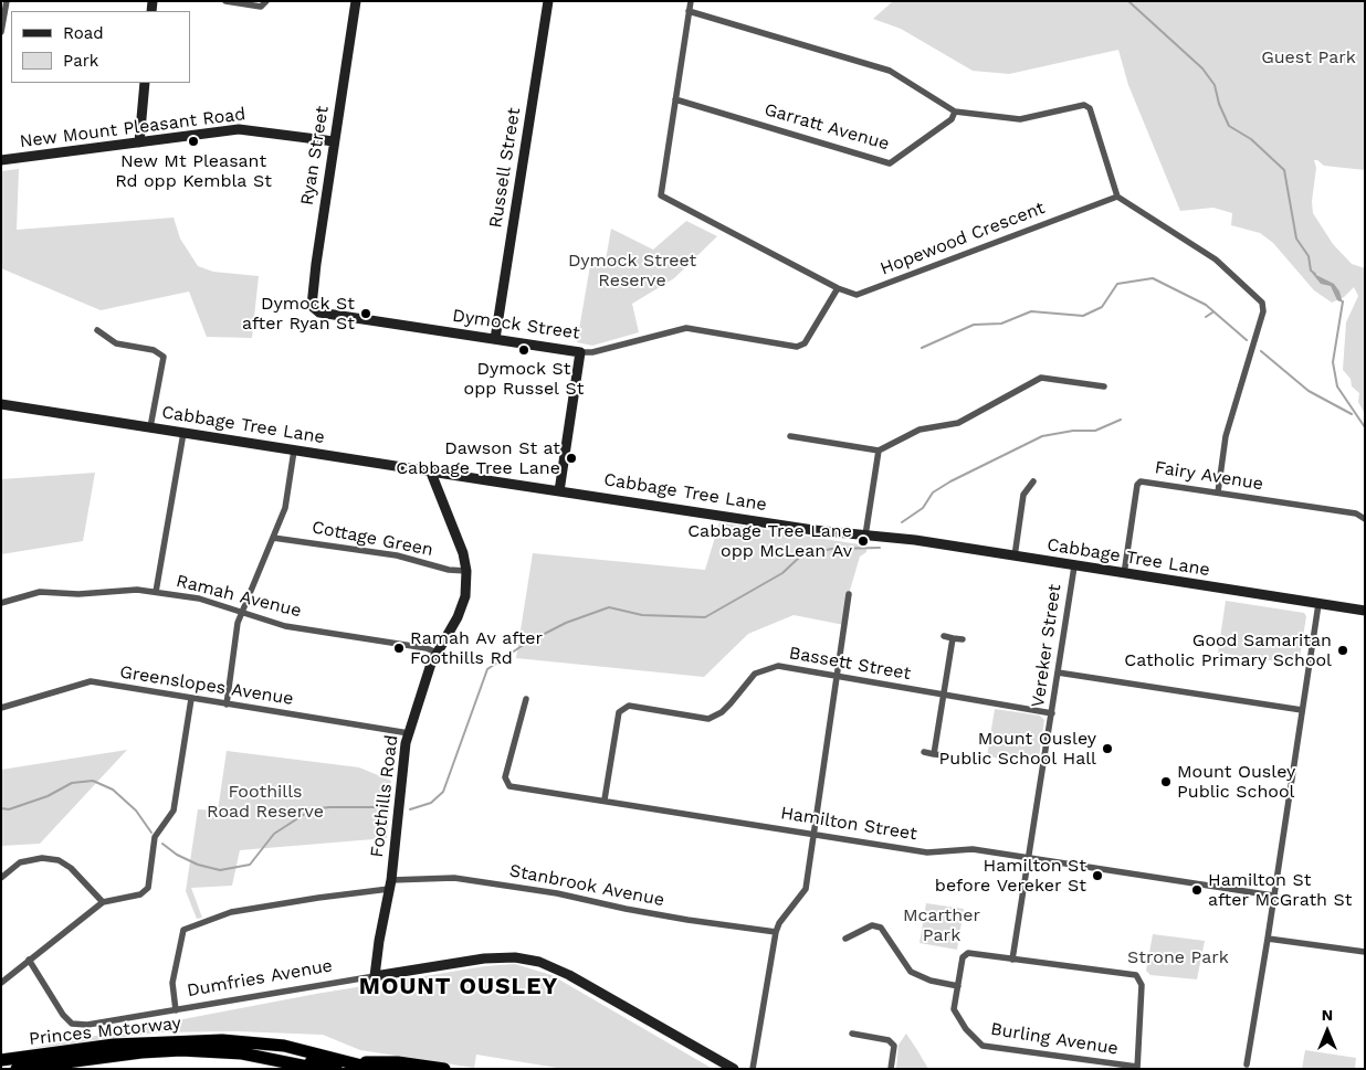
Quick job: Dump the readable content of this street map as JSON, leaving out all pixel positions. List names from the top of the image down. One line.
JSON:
{"streets":{"highway":["Princes Motorway"],"street":["Garratt Avenue","New Mount Pleasant Road","Ryan Street","Russell Street","Hopewood Crescent","Dymock Street","Cabbage Tree Lane","Fairy Avenue","Cottage Green","Ramah Avenue","Vereker Street","Bassett Street","Greenslopes Avenue","Foothills Road","Hamilton Street","Stanbrook Avenue","Dumfries Avenue","Burling Avenue"]},"crossings":[["Garratt Avenue","Hopewood Crescent"],["New Mount Pleasant Road","Ryan Street"],["Ryan Street","Dymock Street"],["Russell Street","Dymock Street"],["Hopewood Crescent","Dymock Street"],["Cabbage Tree Lane","Fairy Avenue"],["Cabbage Tree Lane","Vereker Street"],["Cabbage Tree Lane","Foothills Road"],["Cottage Green","Foothills Road"],["Ramah Avenue","Foothills Road"],["Vereker Street","Bassett Street"],["Vereker Street","Hamilton Street"],["Vereker Street","Burling Avenue"],["Bassett Street","Hamilton Street"],["Greenslopes Avenue","Foothills Road"],["Foothills Road","Stanbrook Avenue"],["Foothills Road","Dumfries Avenue"],["Stanbrook Avenue","Dumfries Avenue"]],"districts":["MOUNT OUSLEY"],"parks":["Guest Park","Dymock Street Reserve","Foothills Road Reserve","Mcarther Park","Strone Park"],"places":["New Mt Pleasant Rd opp Kembla St","Dymock St after Ryan St","Dymock St opp Russel St","Dawson St at Cabbage Tree Lane","Cabbage Tree Lane opp McLean Av","Ramah Av after Foothills Rd","Good Samaritan Catholic Primary School","Mount Ousley Public School Hall","Mount Ousley Public School","Hamilton St before Vereker St","Hamilton St after McGrath St"],"legend":["Road","Park"],"north":"top"}
